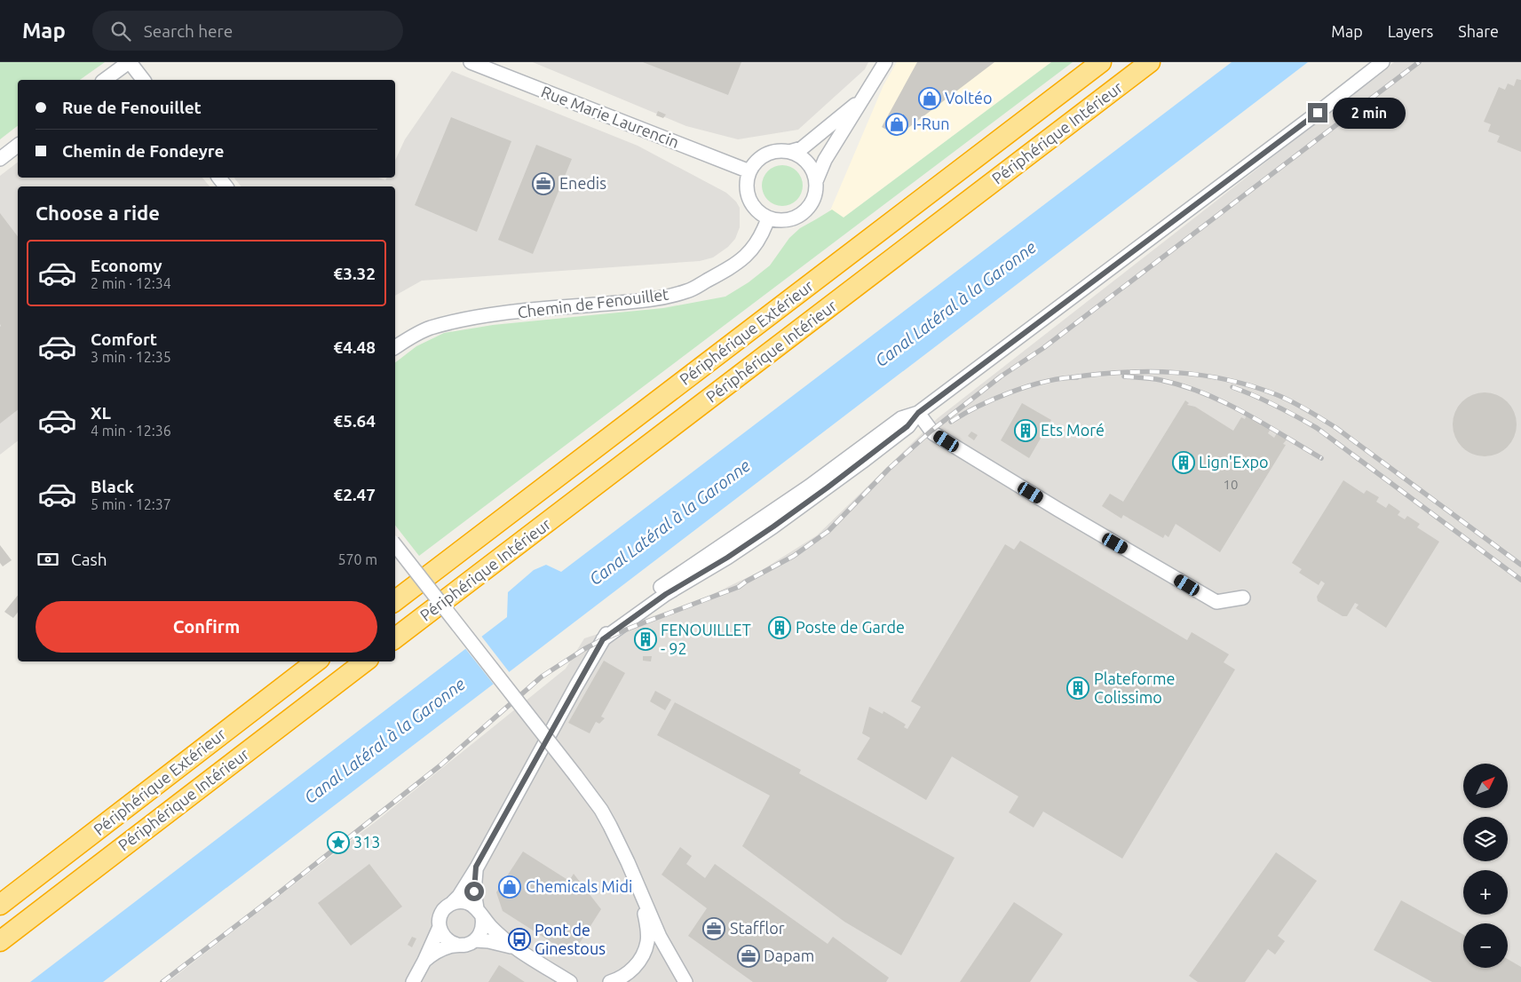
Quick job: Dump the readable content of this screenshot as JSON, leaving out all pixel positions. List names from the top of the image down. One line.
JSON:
{"streets":{"highway":["Périphérique Intérieur","Périphérique Extérieur"],"street":["Rue Marie Laurencin","Chemin de Fenouillet"]},"crossings":[["Rue Marie Laurencin","Chemin de Fenouillet"]],"water":["Canal Latéral à la Garonne"],"places":{"shop":["Voltéo","I-Run","Chemicals Midi"],"office":["Enedis","Stafflor","Dapam"],"building":["Ets Moré","Lign'Expo","Poste de Garde","FENOUILLET - 92","Plateforme Colissimo"],"place":["313"],"bus stop":["Pont de Ginestous"]},"house_numbers":["10"],"north":"top right","page":{"header":"Map","search":"Search here","nav":["Map","Layers","Share"],"banner":["Rue de Fenouillet","Chemin de Fondeyre"],"bubble":"2 min","heading":"Choose a ride","list":[{"name":"Economy","note":"2 min · 12:34","value":"€3.32"},{"name":"Comfort","note":"3 min · 12:35","value":"€4.48"},{"name":"XL","note":"4 min · 12:36","value":"€5.64"},{"name":"Black","note":"5 min · 12:37","value":"€2.47"}],"pay":["Cash","570 m"],"buttons":"Confirm","map_buttons":["+","−"]}}
